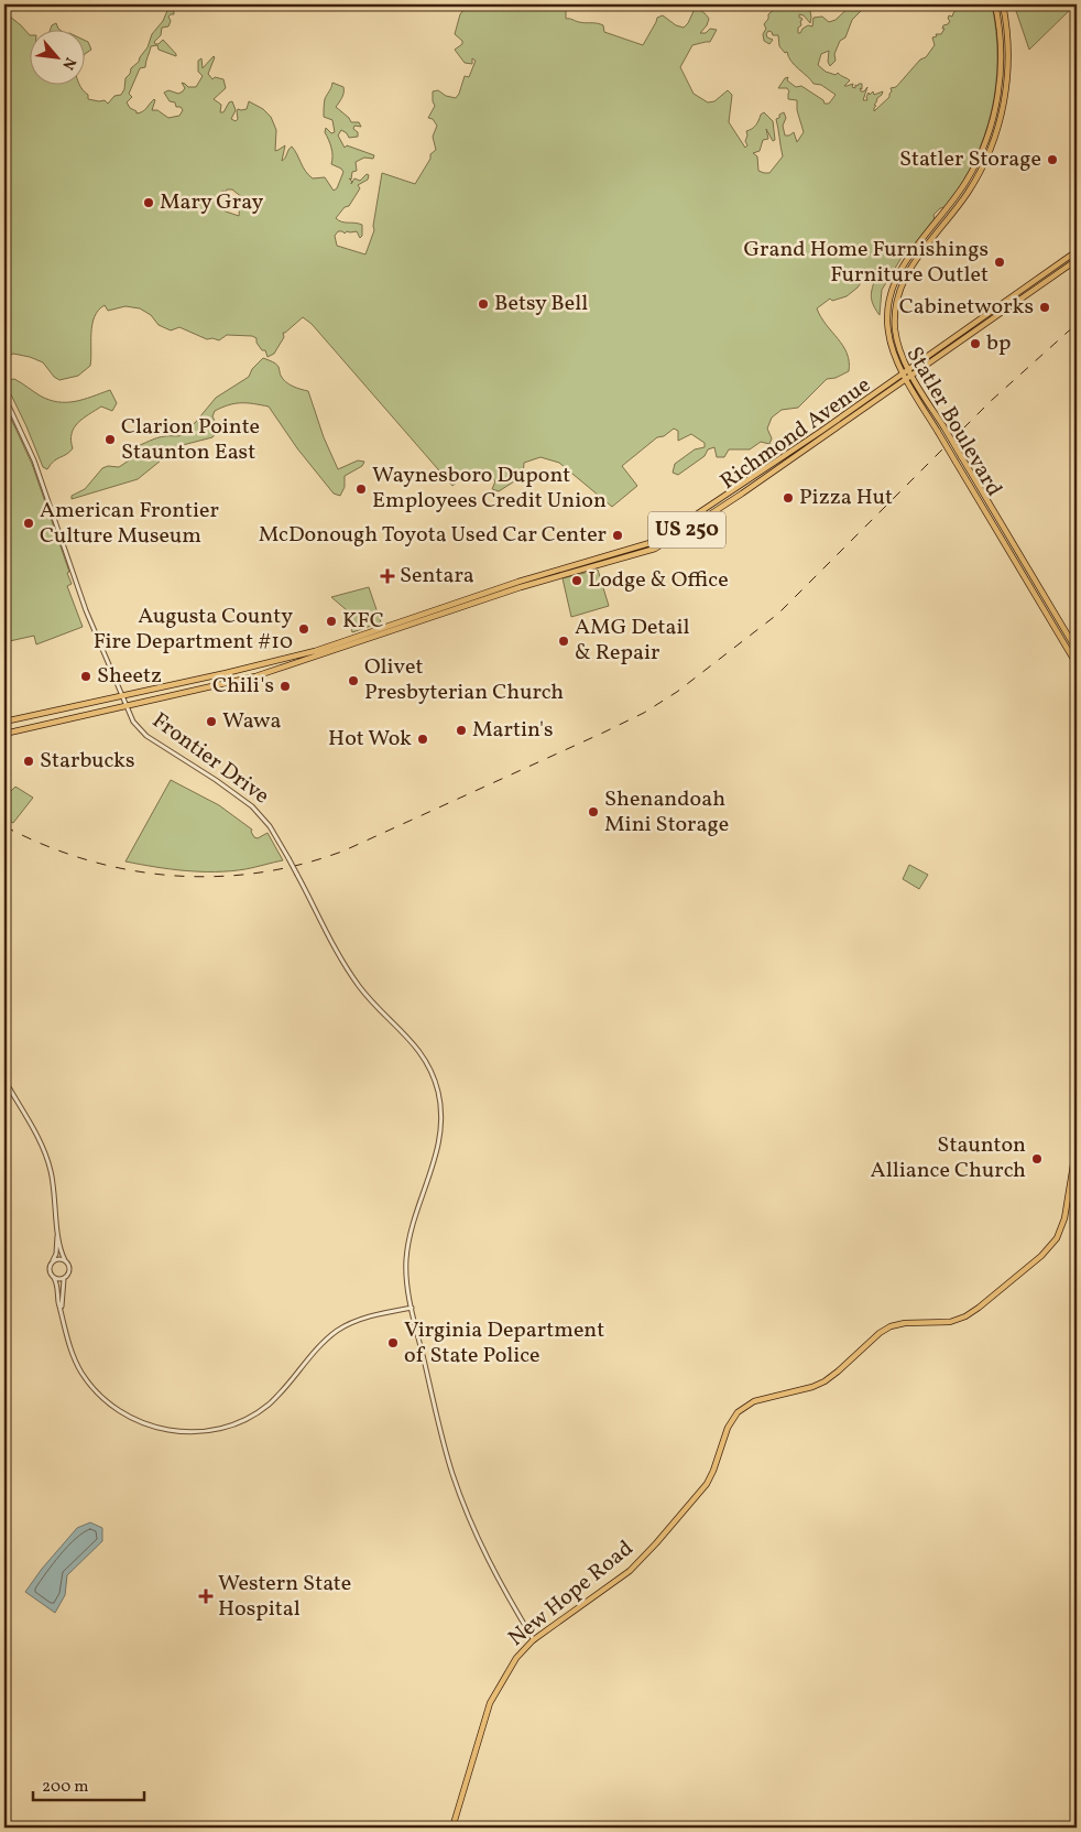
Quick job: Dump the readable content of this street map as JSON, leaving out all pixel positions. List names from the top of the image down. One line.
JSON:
{"streets":{"main road":["Statler Boulevard","Richmond Avenue","US 250","New Hope Road"],"street":["Frontier Drive"]},"crossings":[["Statler Boulevard","Richmond Avenue"],["Richmond Avenue","Frontier Drive"],["Frontier Drive","New Hope Road"]],"places":{"other":["Statler Storage","Mary Gray","Grand Home Furnishings Furniture Outlet","Betsy Bell","Cabinetworks","bp","Clarion Pointe Staunton East","Waynesboro Dupont Employees Credit Union","Pizza Hut","American Frontier Culture Museum","McDonough Toyota Used Car Center","Lodge & Office","KFC","Augusta County Fire Department #10","AMG Detail & Repair","Sheetz","Olivet Presbyterian Church","Chili's","Wawa","Martin's","Hot Wok","Starbucks","Shenandoah Mini Storage","Staunton Alliance Church","Virginia Department of State Police"],"health":["Sentara","Western State Hospital"]},"scale_bar":"200 m","north":"bottom right"}
